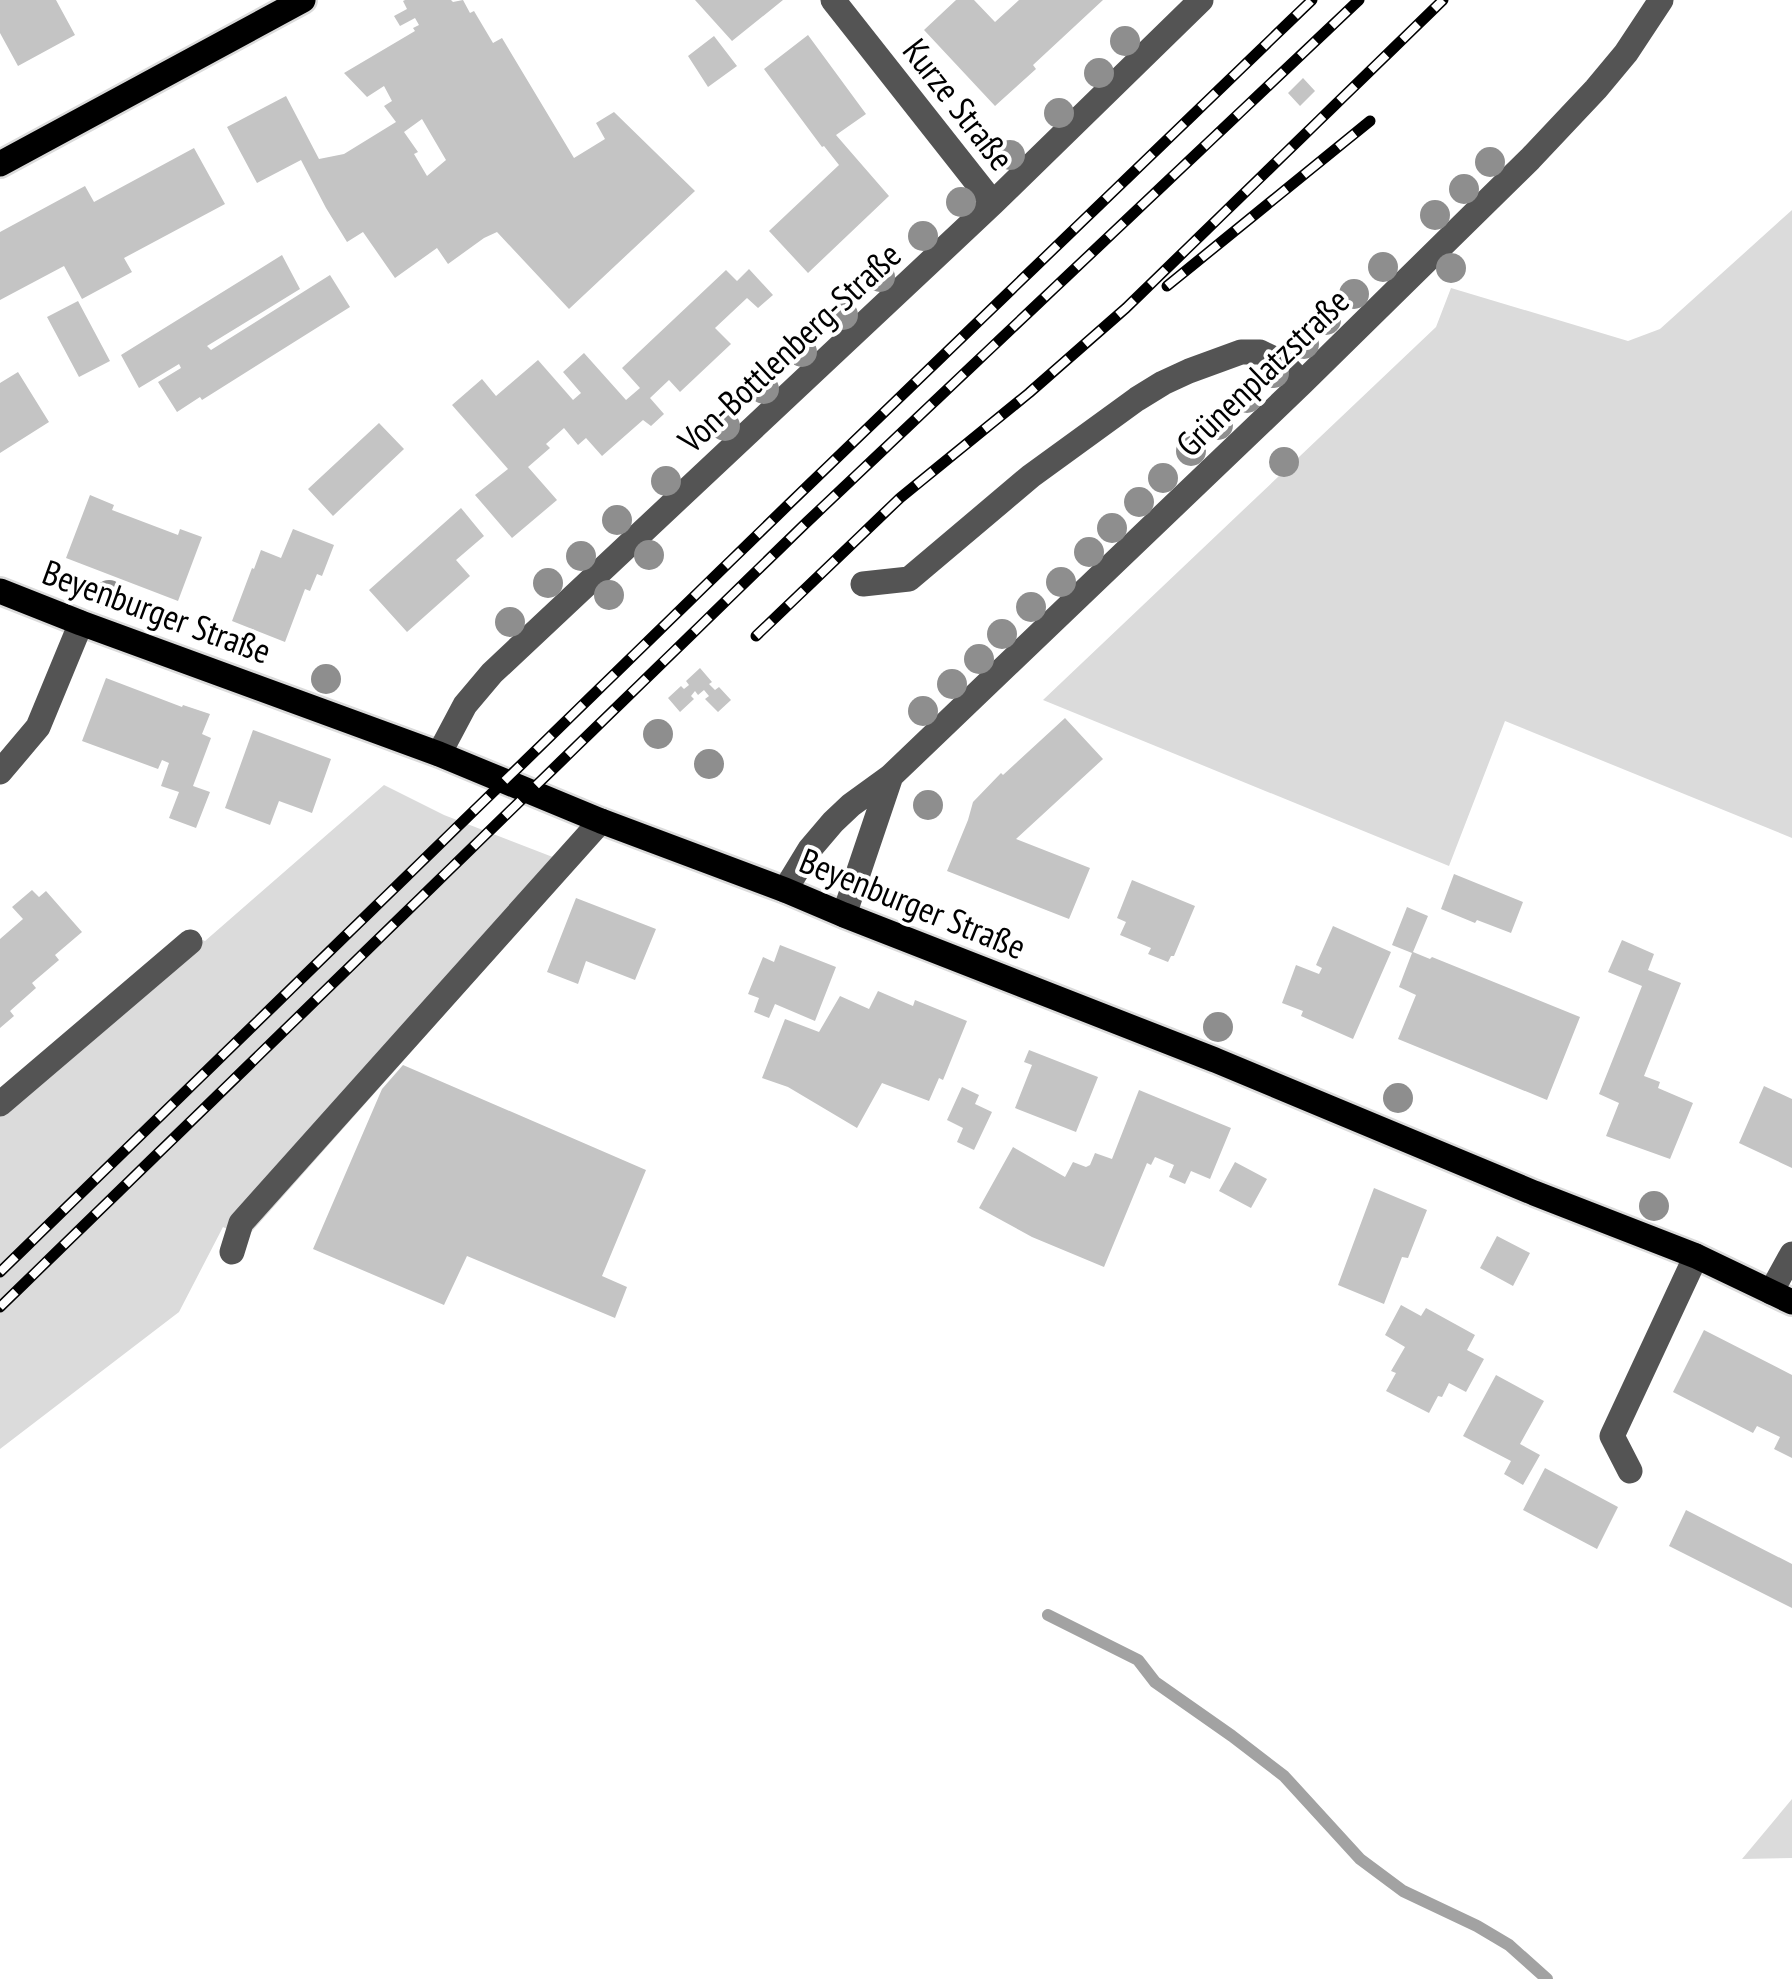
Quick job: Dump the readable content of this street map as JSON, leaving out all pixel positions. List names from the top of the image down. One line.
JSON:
{"streets":{"main road":["Beyenburger Straße"],"street":["Kurze Straße","Von-Bottlenberg-Straße","Grünenplatzstraße"]},"crossings":[["Kurze Straße","Von-Bottlenberg-Straße"],["Von-Bottlenberg-Straße","Beyenburger Straße"],["Grünenplatzstraße","Beyenburger Straße"]]}
